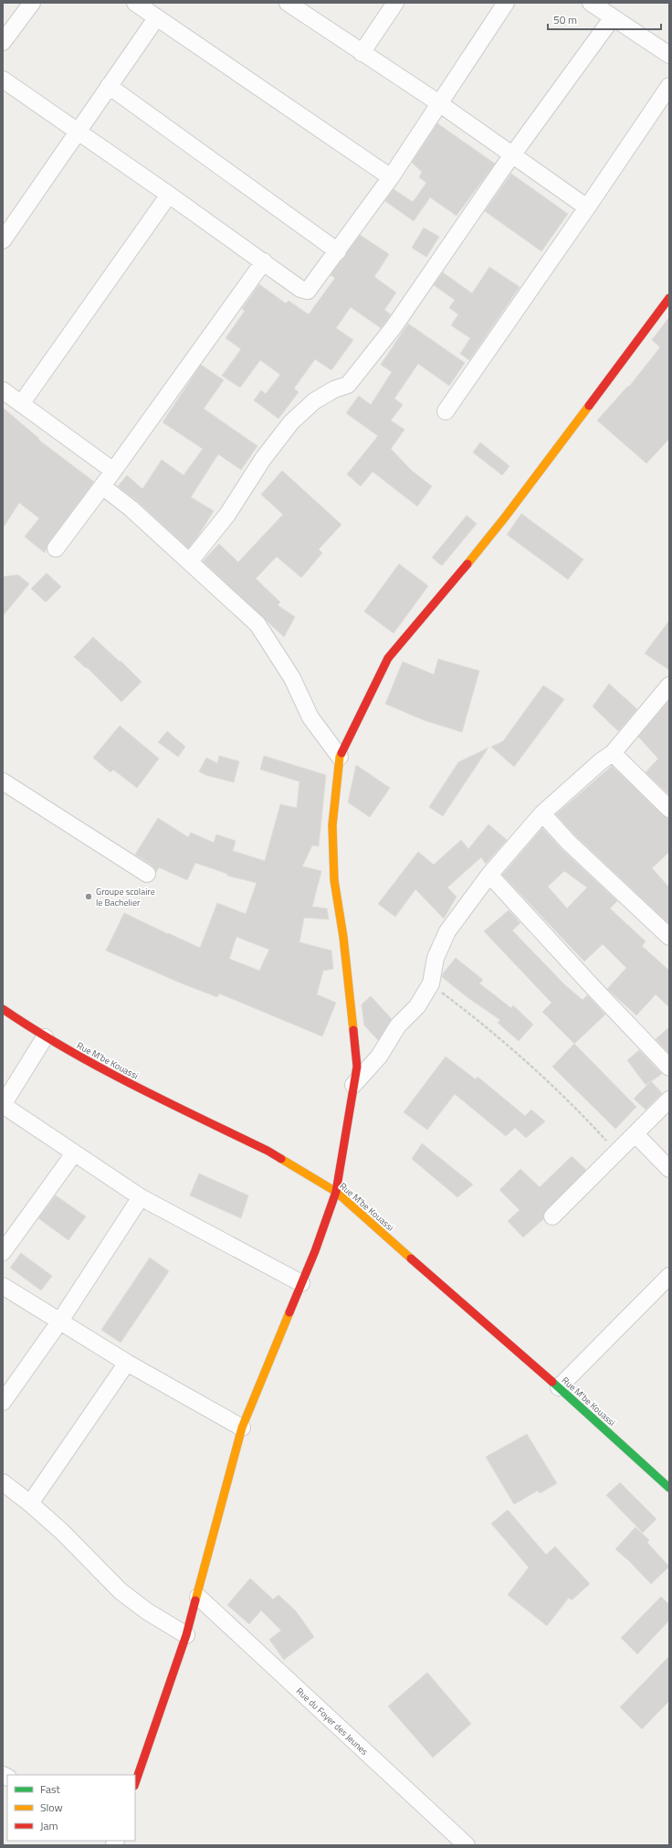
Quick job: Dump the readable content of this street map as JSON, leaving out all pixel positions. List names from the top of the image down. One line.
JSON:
{"streets":{"street":["Rue M'be Kouassi","Rue du Foyer des Jeunes"]},"places":["Groupe scolaire le Bachelier"],"legend":["Fast","Slow","Jam"],"scale_bar":"50 m"}
